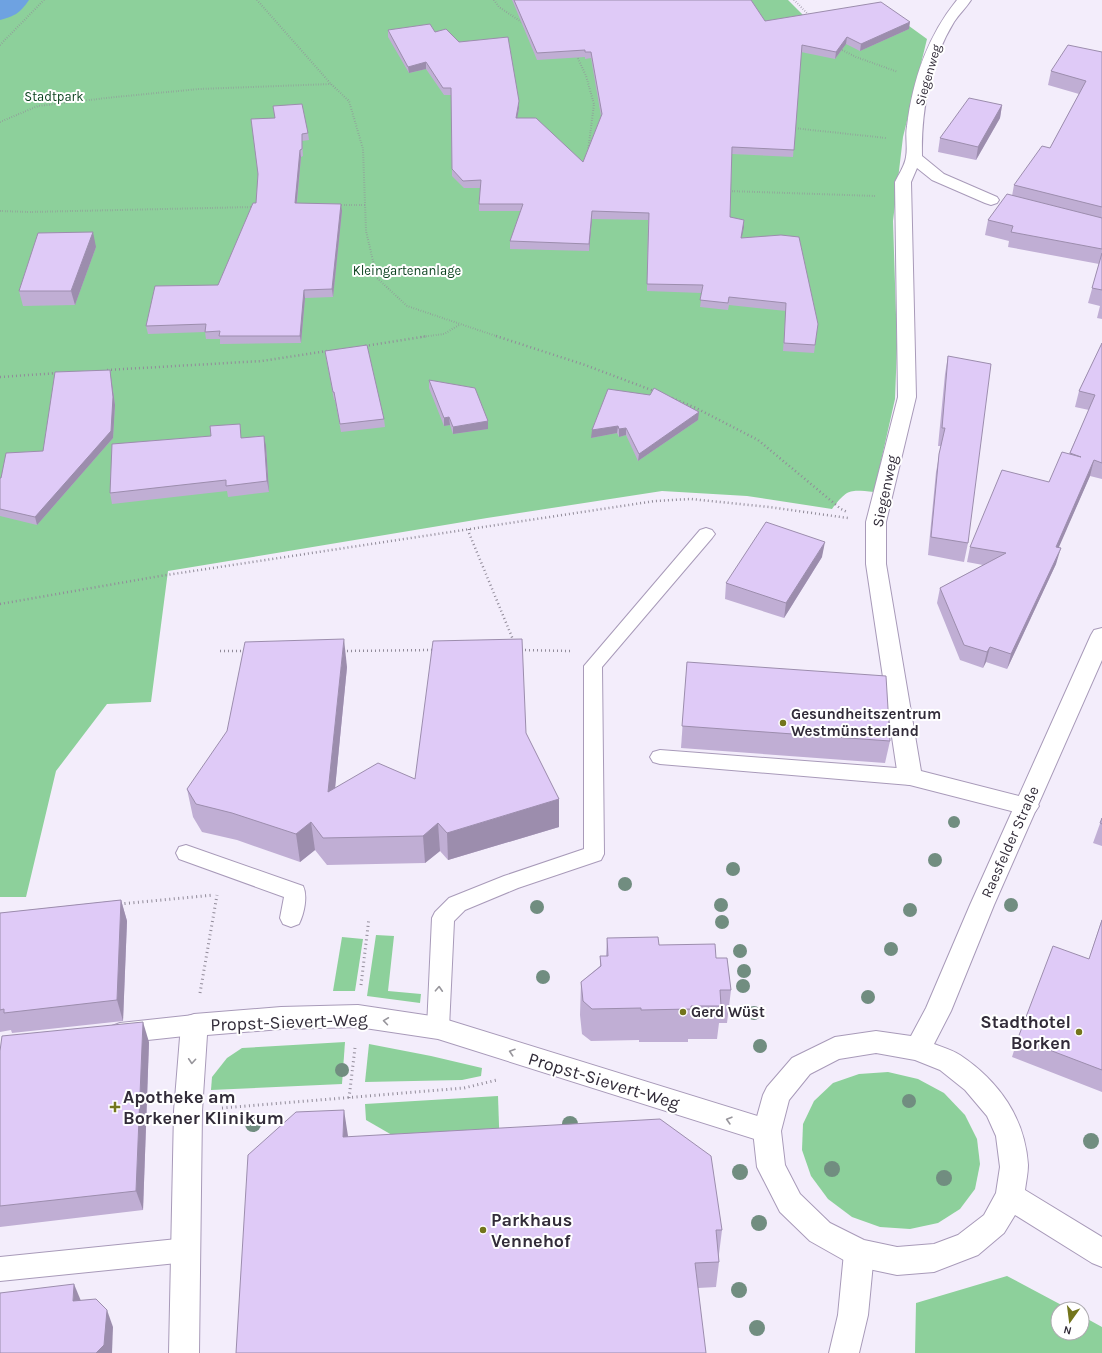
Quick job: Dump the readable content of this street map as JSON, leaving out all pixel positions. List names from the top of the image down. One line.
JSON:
{"streets":{"street":["Siegenweg","Raesfelder Straße","Propst-Sievert-Weg"]},"one_way":["Propst-Sievert-Weg"],"parks":["Stadtpark","Kleingartenanlage"],"places":{"other":["Gesundheitszentrum Westmünsterland","Gerd Wüst","Stadthotel Borken","Parkhaus Vennehof"],"health":["Apotheke am Borkener Klinikum"]},"north":"bottom"}
